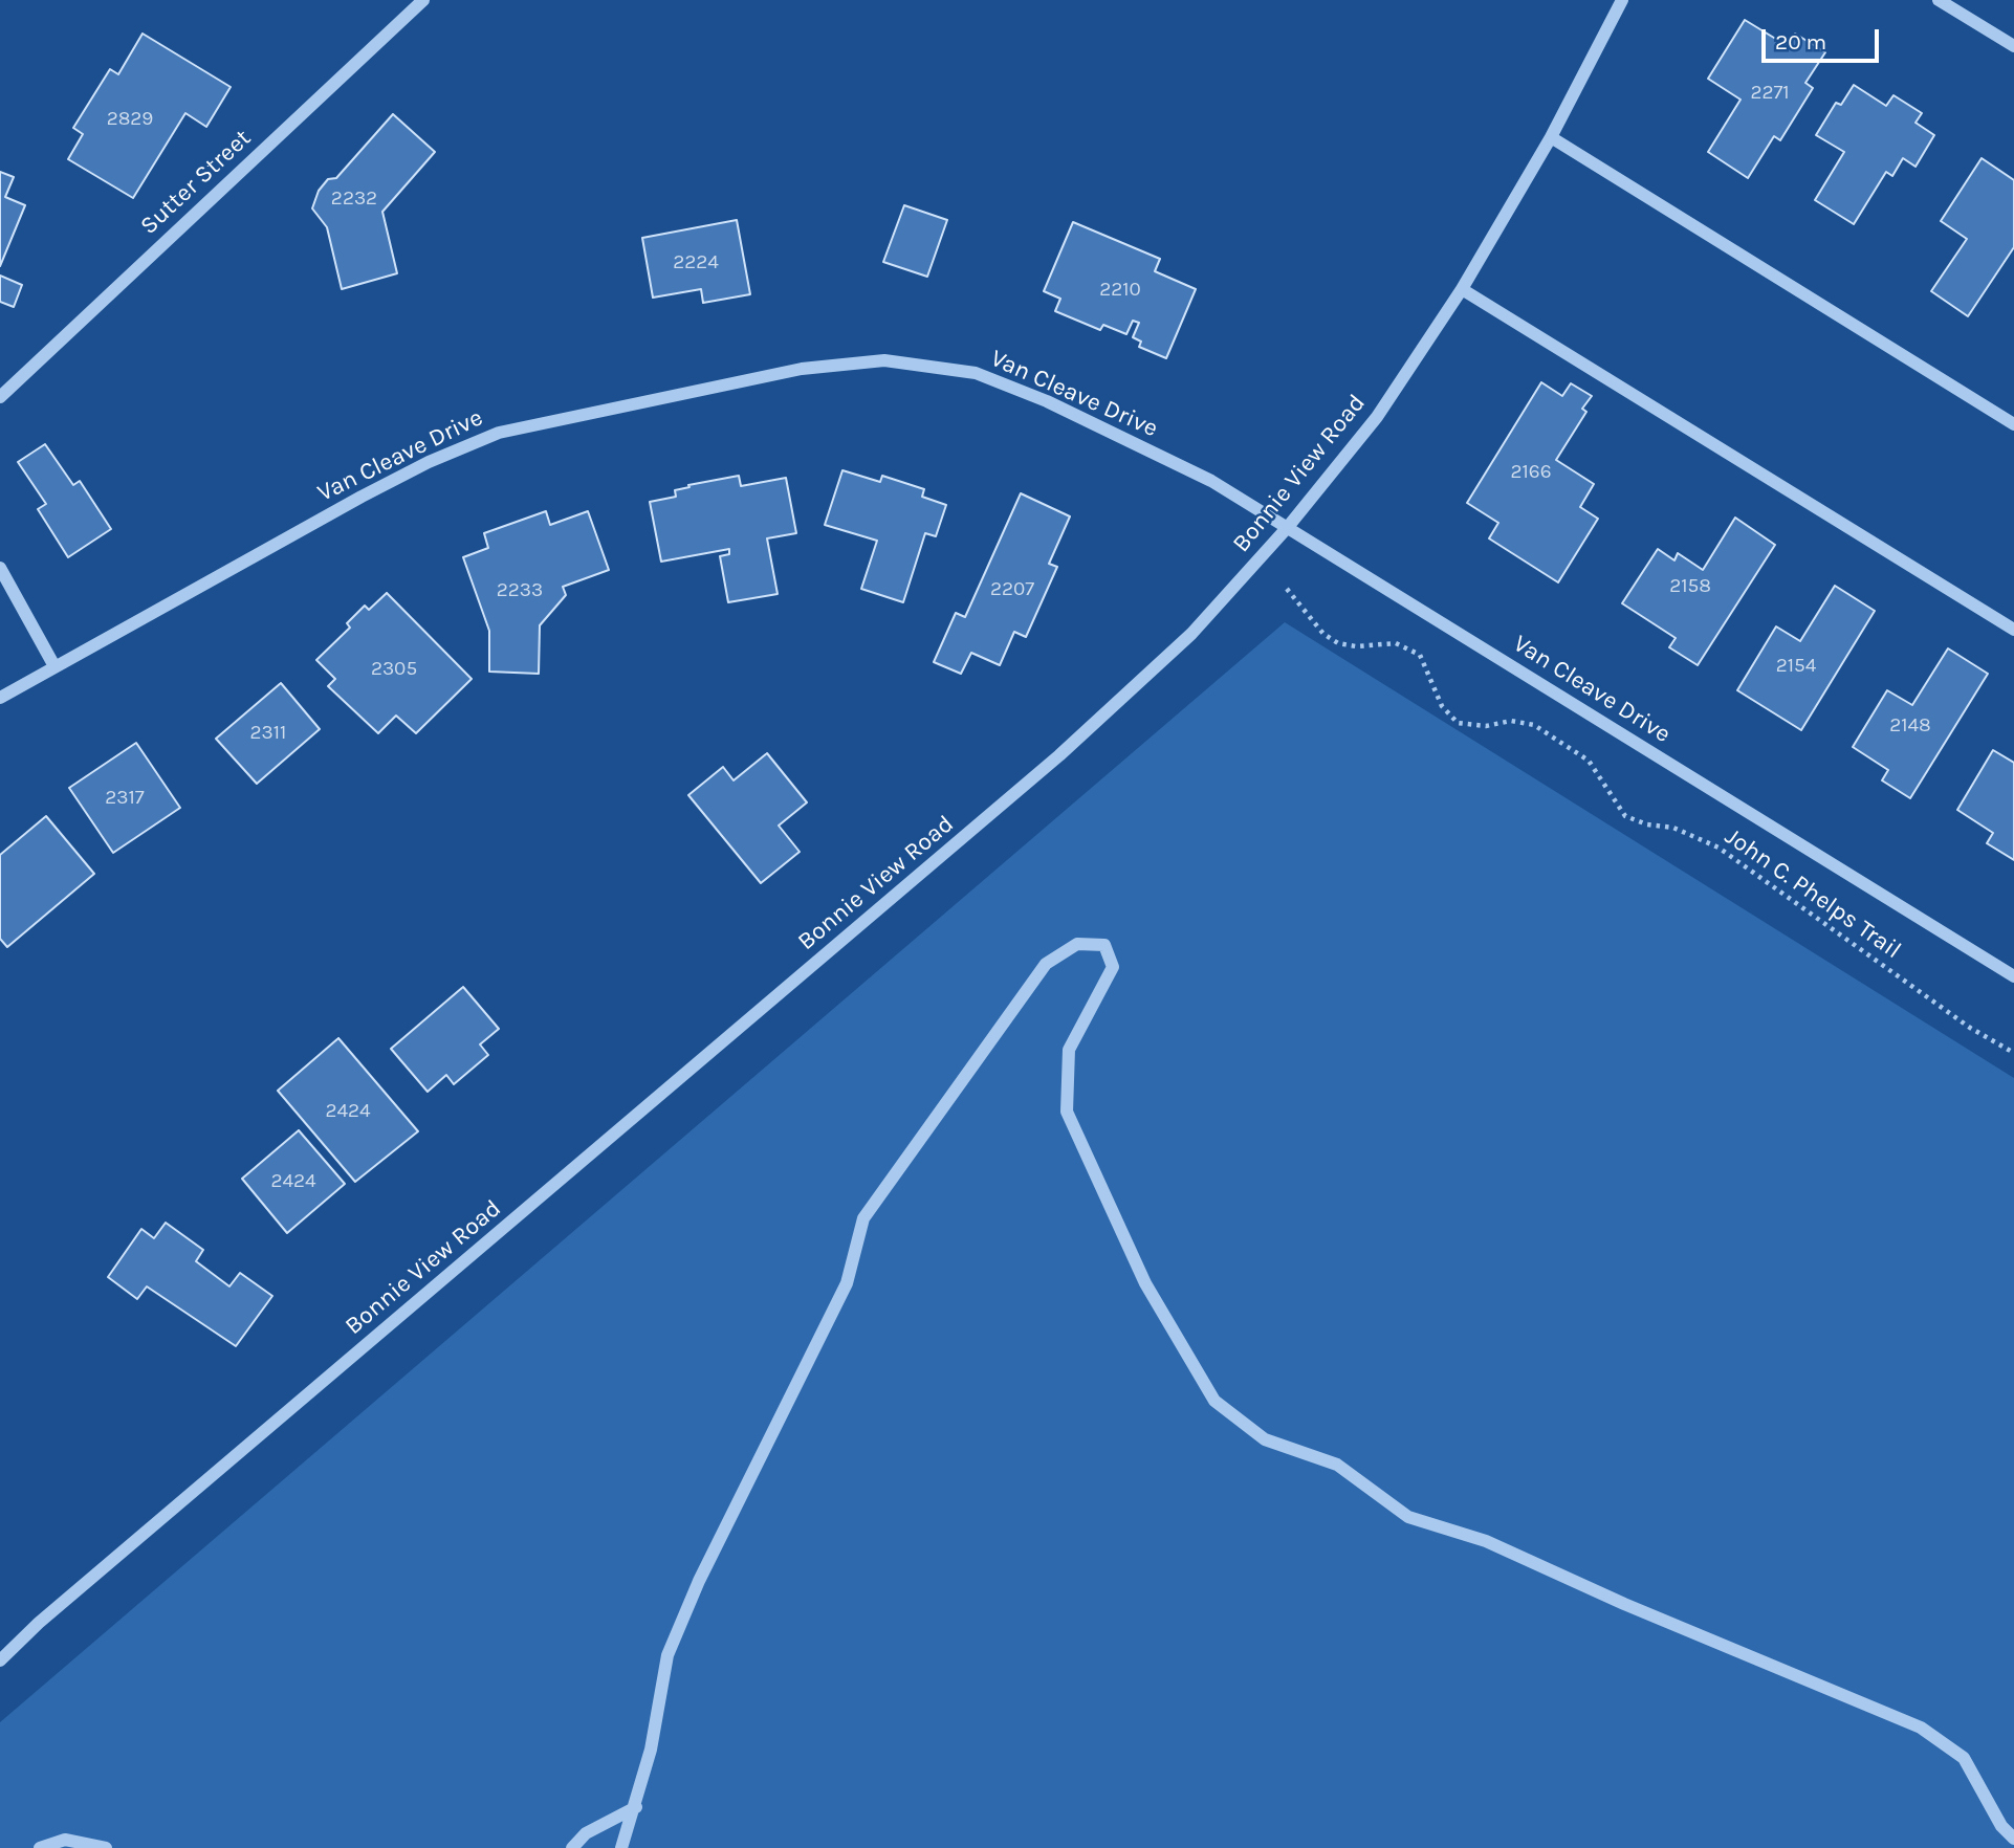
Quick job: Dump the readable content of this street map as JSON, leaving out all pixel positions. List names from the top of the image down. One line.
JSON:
{"streets":{"street":["Sutter Street","Van Cleave Drive","Bonnie View Road"],"path":["John C. Phelps Trail"]},"crossings":[["Van Cleave Drive","Bonnie View Road"]],"house_numbers":["2271","2829","2232","2224","2210","2166","2158","2207","2233","2154","2305","2148","2311","2317","2424","2424"],"scale_bar":"20 m"}
